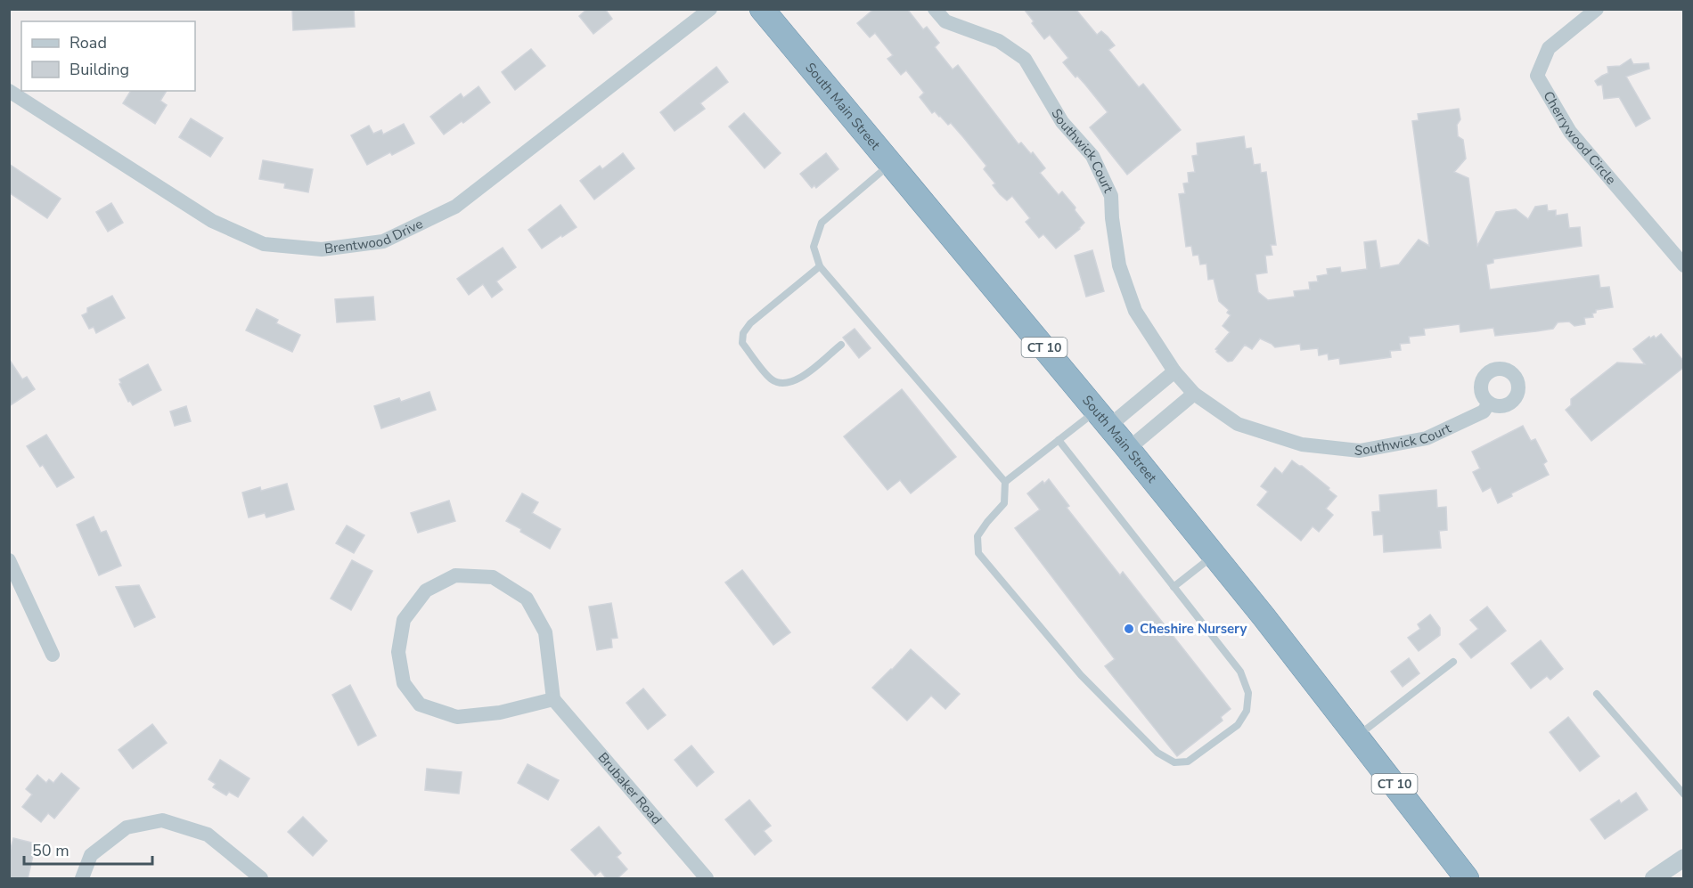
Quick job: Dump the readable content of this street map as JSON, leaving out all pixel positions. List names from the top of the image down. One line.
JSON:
{"streets":{"highway":["South Main Street","CT 10"],"street":["Cherrywood Circle","Southwick Court","Brentwood Drive","Brubaker Road"]},"places":["Cheshire Nursery"],"legend":["Road","Building"],"scale_bar":"50 m"}
